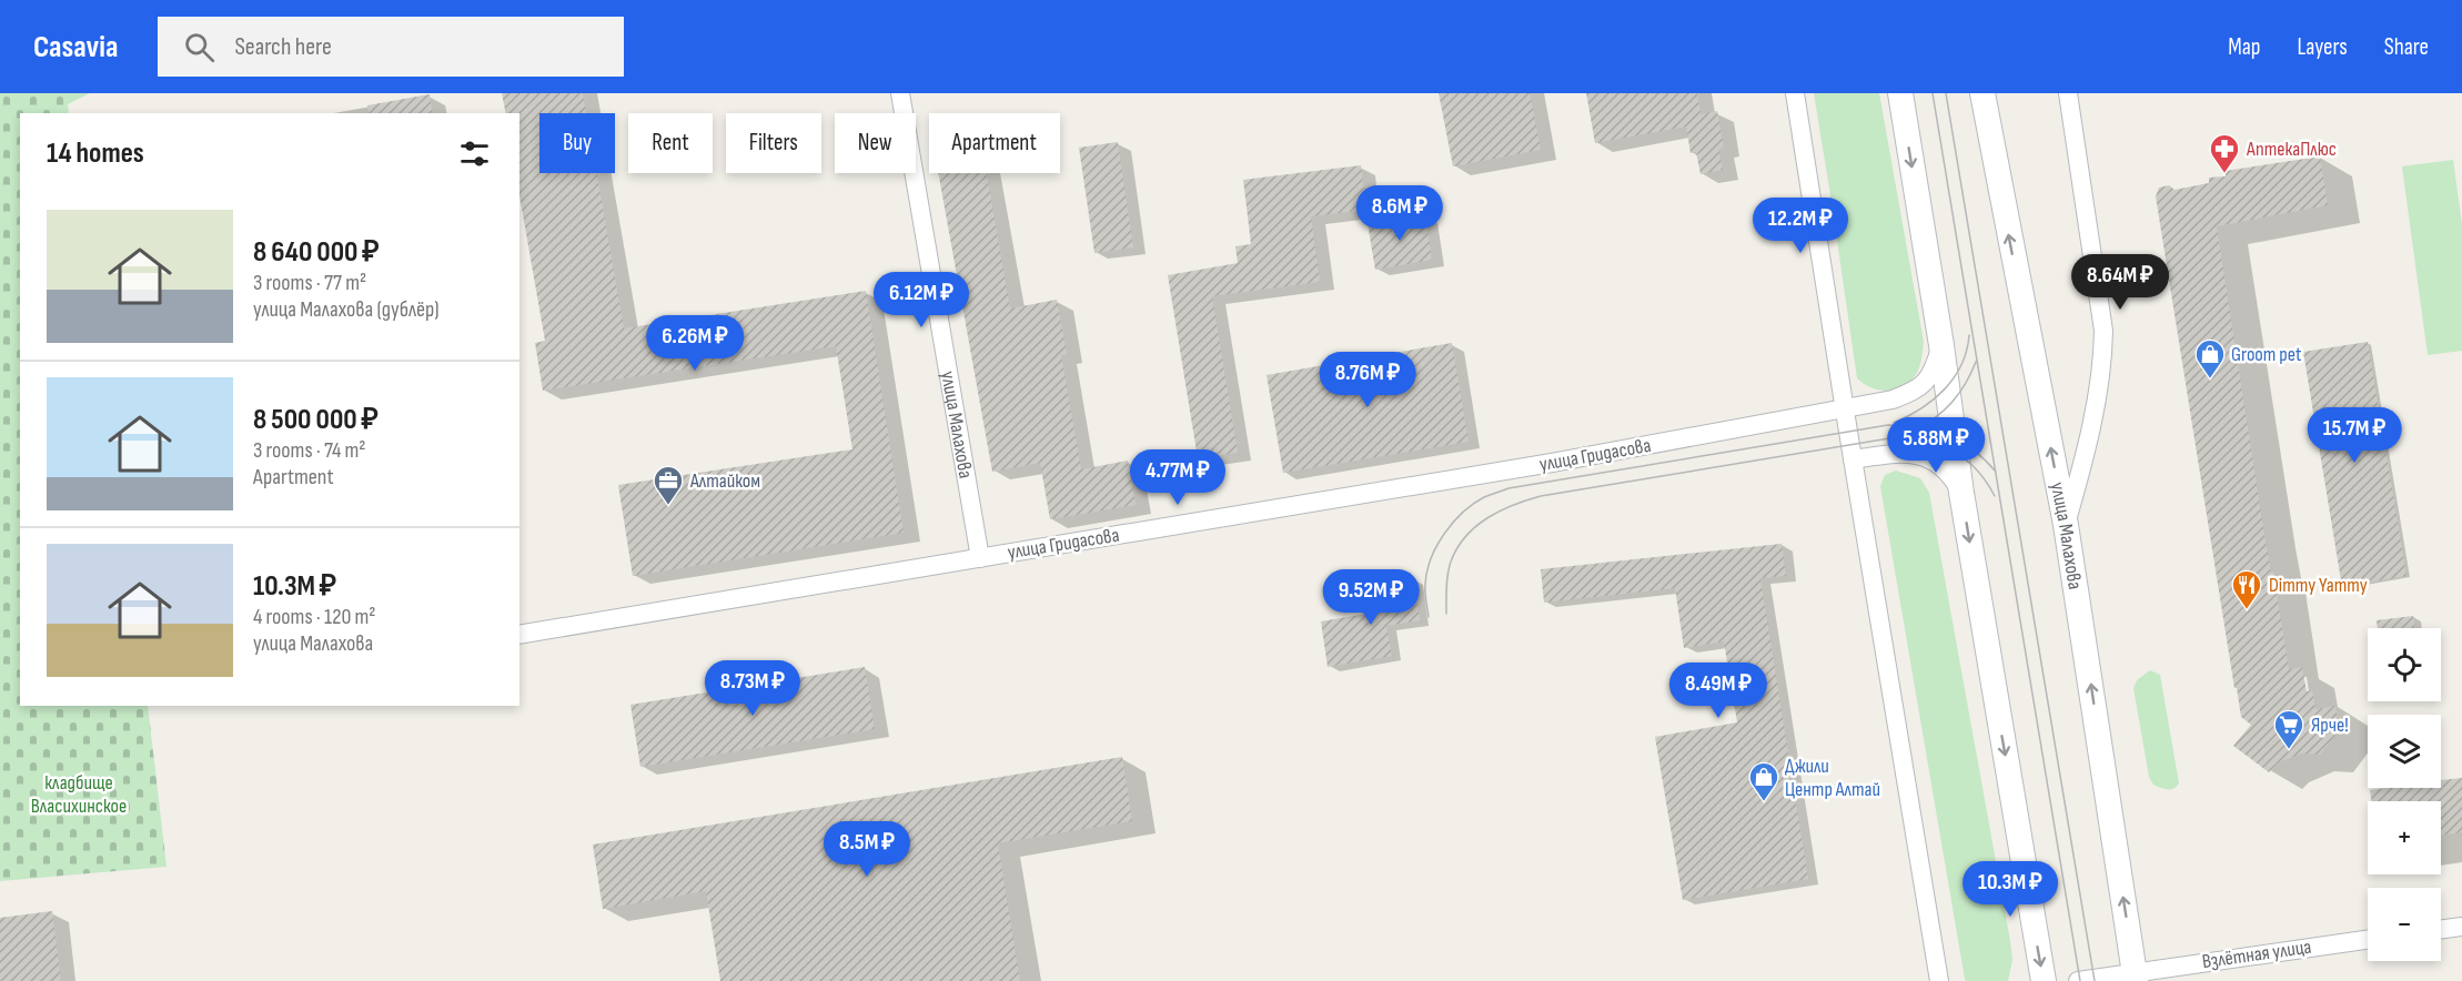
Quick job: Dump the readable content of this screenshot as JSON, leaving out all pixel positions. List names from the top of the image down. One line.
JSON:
{"streets":{"main road":["улица Малахова"],"street":["улица Гридасова","Взлётная улица"]},"crossings":[["улица Малахова","улица Гридасова"],["улица Малахова","Взлётная улица"]],"parks":["кладбище Власихинское"],"places":{"pharmacy":["АптекаПлюс"],"shop":["Groom pet","Джили Центр Алтай"],"office":["Алтайком"],"restaurant":["Dimmy Yammy"],"supermarket":["Ярче!"]},"page":{"header":"Casavia","search":"Search here","nav":["Map","Layers","Share"],"chip":["Buy","Rent","Filters","New","Apartment"],"heading":"14 homes","price":["8.6M ₽","12.2M ₽","8.64M ₽","6.12M ₽","6.26M ₽","8.76M ₽","15.7M ₽","5.88M ₽","4.77M ₽","9.52M ₽","8.73M ₽","8.49M ₽","8.5M ₽","10.3M ₽"],"list":[{"name":"8 640 000 ₽","note":"3 rooms · 77 m² · улица Малахова (дублёр)"},{"name":"8 500 000 ₽","note":"3 rooms · 74 m² · Apartment"},{"name":"10.3M ₽","note":"4 rooms · 120 m² · улица Малахова"}],"map_buttons":["+","−"]}}
